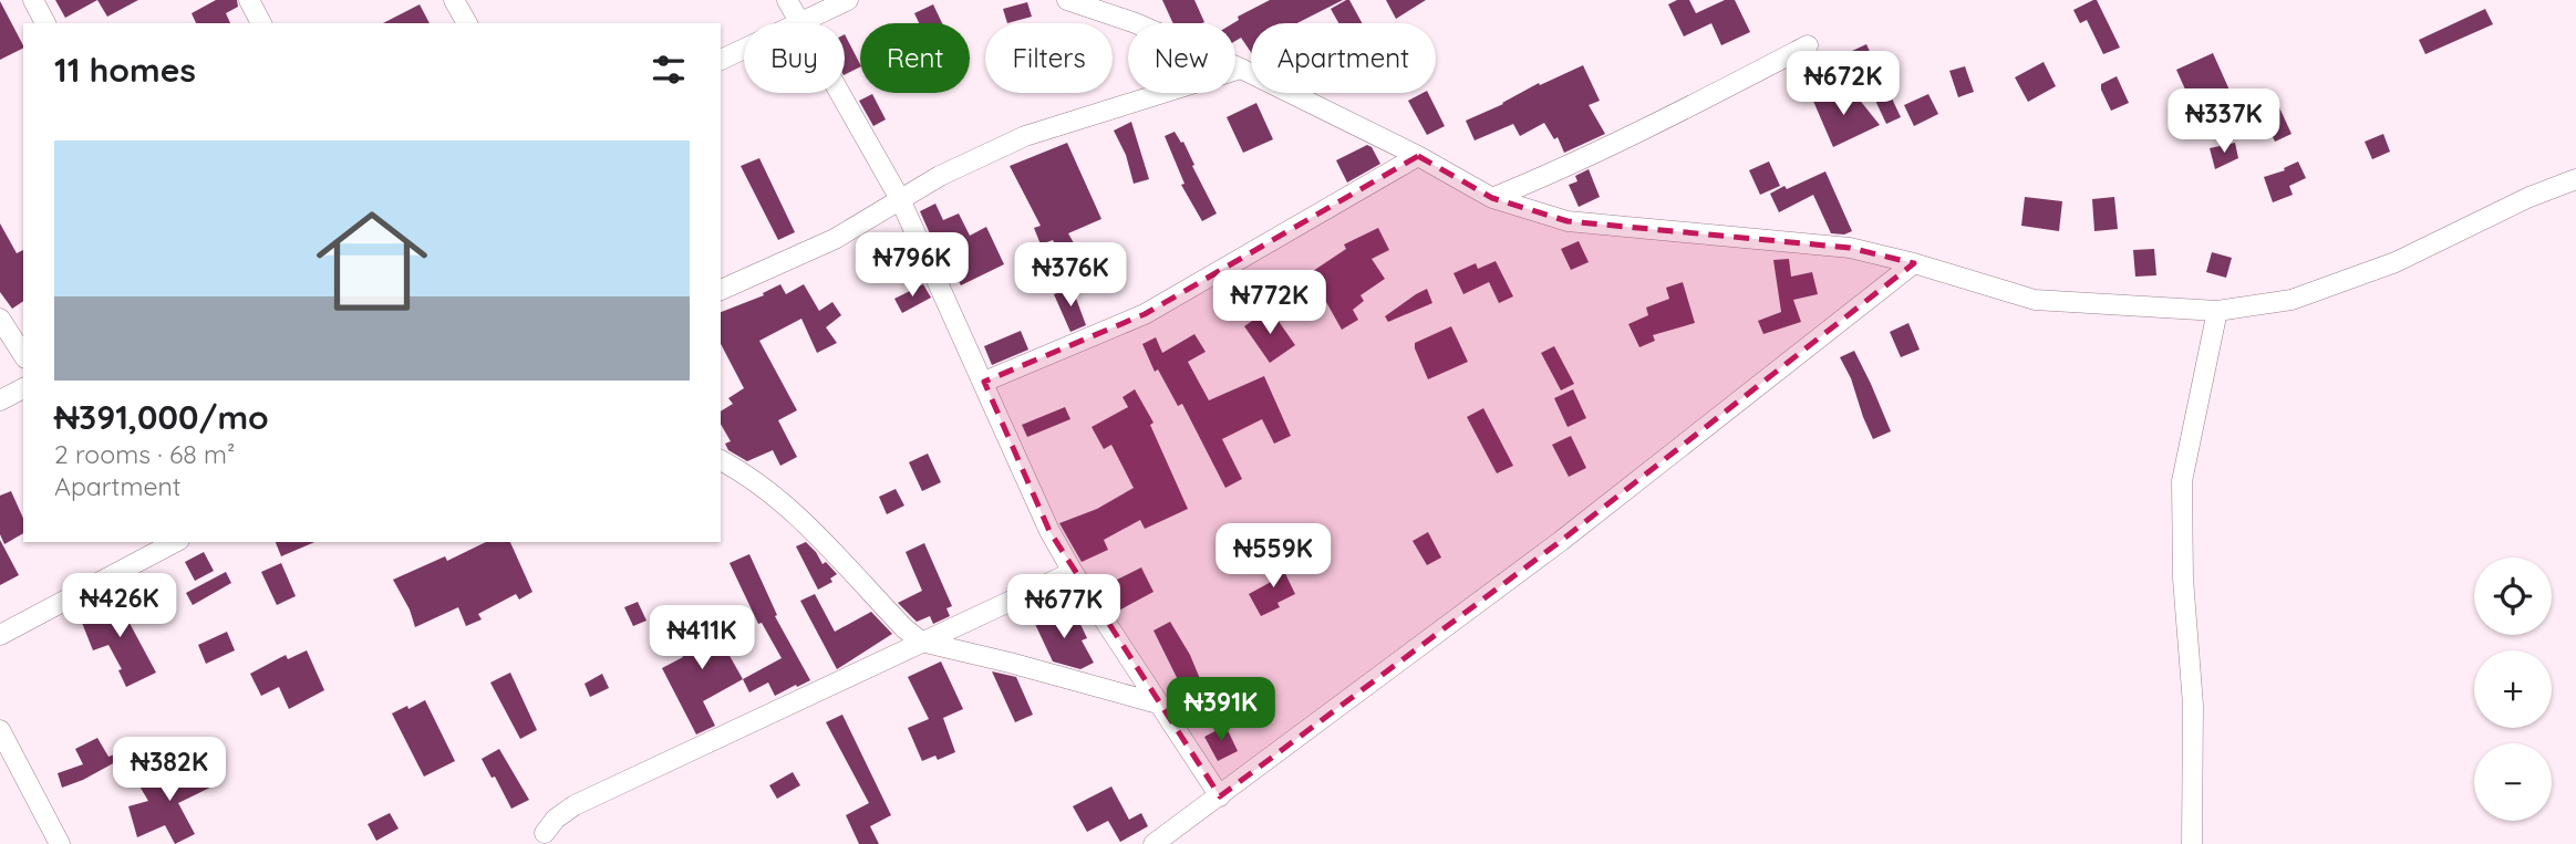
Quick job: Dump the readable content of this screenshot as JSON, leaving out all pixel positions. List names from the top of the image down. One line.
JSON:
{"page":{"chip":["Buy","Rent","Filters","New","Apartment"],"heading":"11 homes","price":["₦672K","₦337K","₦796K","₦376K","₦772K","₦559K","₦426K","₦677K","₦411K","₦391K","₦382K"],"list":[{"name":"₦391,000/mo","note":"2 rooms · 68 m² · Apartment"}],"map_buttons":["+","−"]}}
